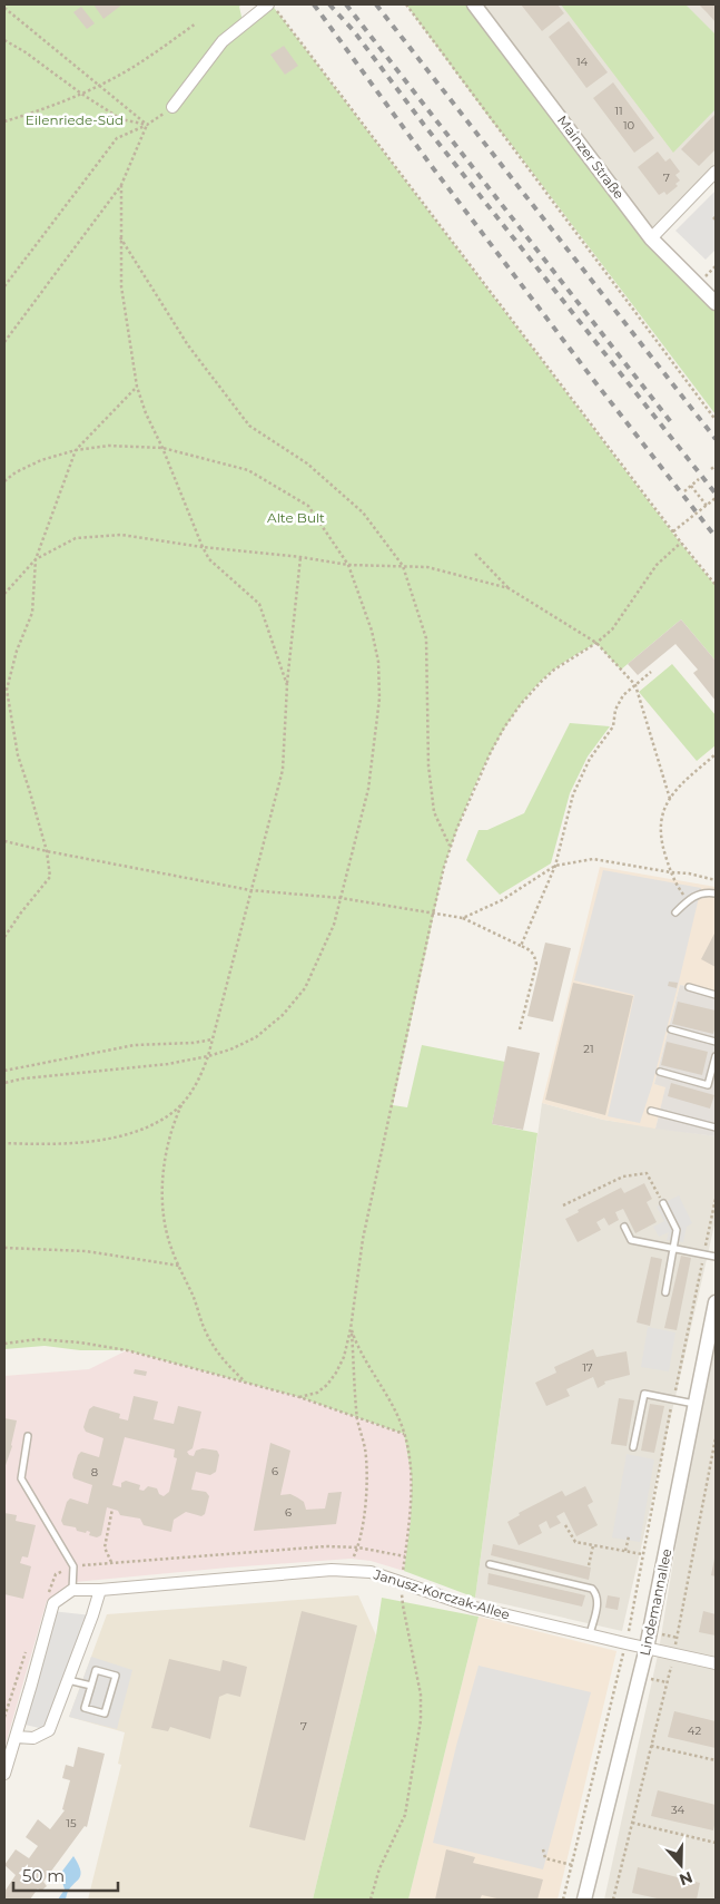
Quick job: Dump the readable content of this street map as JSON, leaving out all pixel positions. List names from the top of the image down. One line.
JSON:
{"streets":{"street":["Mainzer Straße","Janusz-Korczak-Allee","Lindemannallee"]},"crossings":[["Janusz-Korczak-Allee","Lindemannallee"]],"parks":["Eilenriede-Süd","Alte Bult"],"house_numbers":["14","11","10","7","21","17","6","8","6","7","42","34","15"],"scale_bar":"50 m","north":"bottom"}
